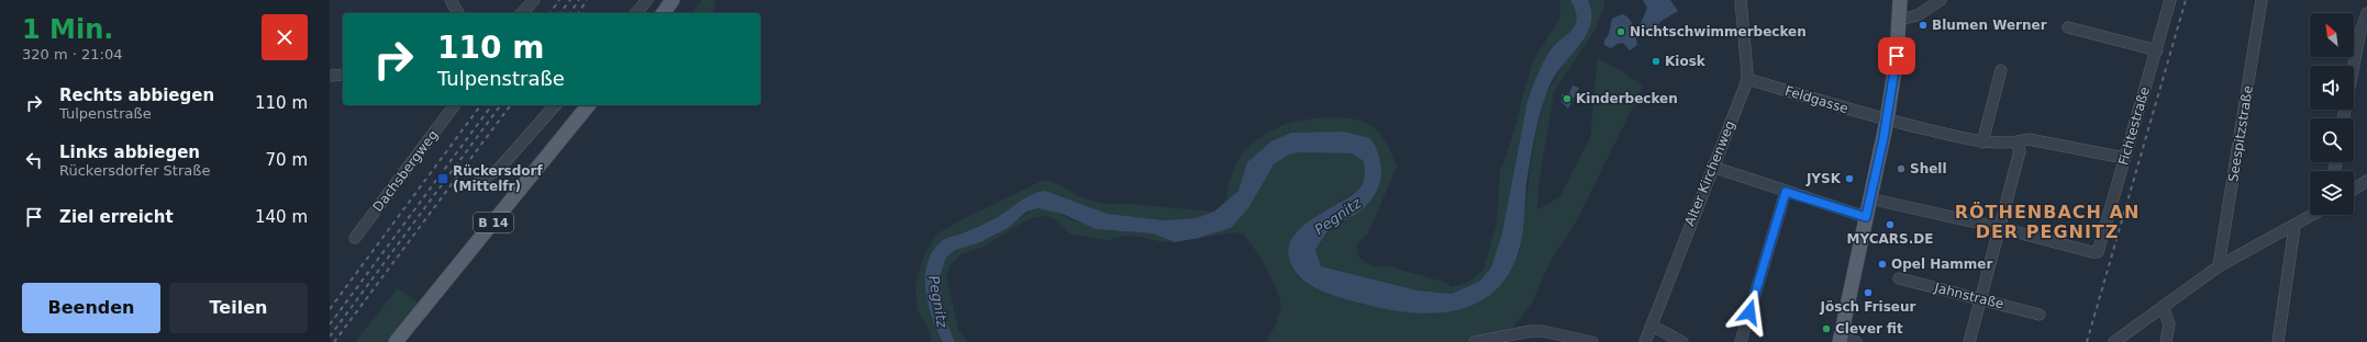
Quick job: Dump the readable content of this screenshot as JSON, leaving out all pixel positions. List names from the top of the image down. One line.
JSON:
{"streets":{"main road":["B 14"],"street":["Feldgasse","Fichtestraße","Seespitzstraße","Dachsbergweg","Alter Kirchenweg","Jahnstraße"]},"crossings":[["Feldgasse","Fichtestraße"],["Feldgasse","Alter Kirchenweg"]],"districts":["RÖTHENBACH AN DER PEGNITZ"],"water":["Pegnitz"],"places":{"other":["Blumen Werner","Nichtschwimmerbecken","Kiosk","Kinderbecken","Shell","JYSK","MYCARS.DE","Opel Hammer","Jösch Friseur","Clever fit"],"transit":["Rückersdorf (Mittelfr)"]},"north":"top left","page":{"heading":["1 Min.","320 m · 21:04"],"turn":["110 m","Tulpenstraße"],"list":[{"name":"Rechts abbiegen","note":"Tulpenstraße","value":"110 m"},{"name":"Links abbiegen","note":"Rückersdorfer Straße","value":"70 m"},{"name":"Ziel erreicht","value":"140 m"}],"buttons":["Beenden","Teilen"]}}
